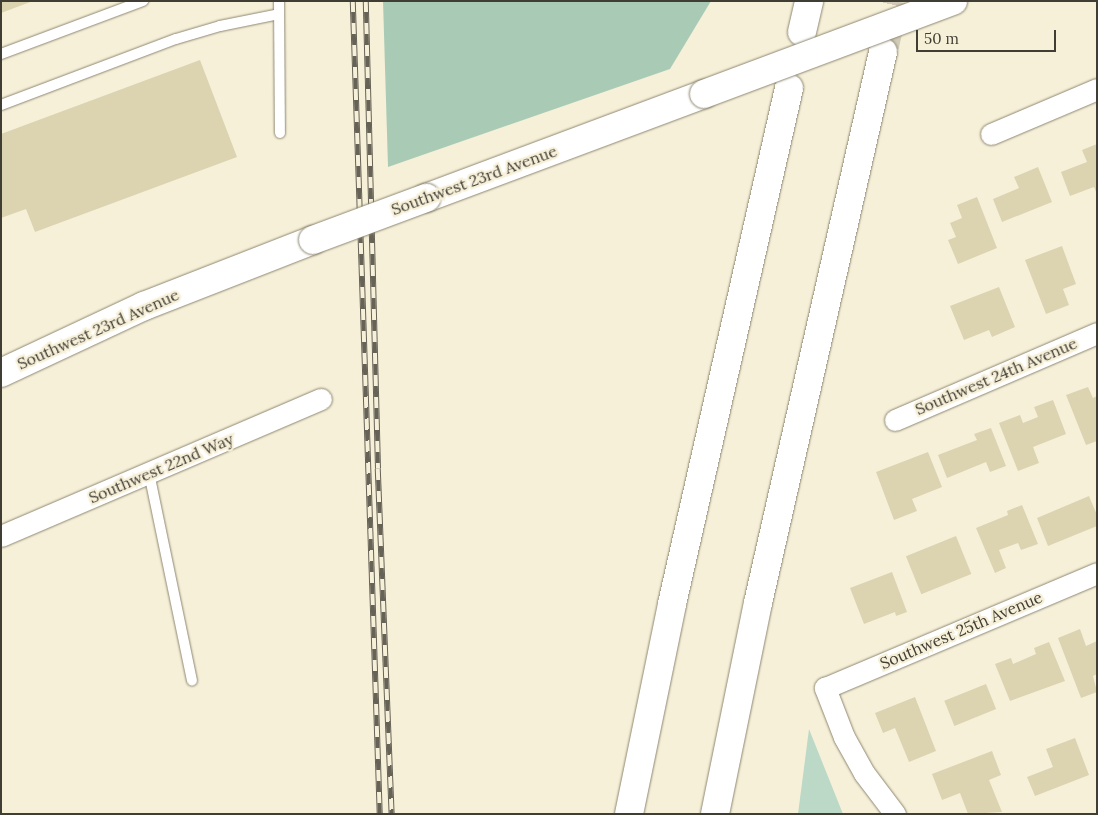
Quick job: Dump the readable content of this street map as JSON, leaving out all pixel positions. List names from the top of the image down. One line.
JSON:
{"streets":{"main road":["Southwest 23rd Avenue"],"street":["Southwest 24th Avenue","Southwest 22nd Way","Southwest 25th Avenue"]},"scale_bar":"50 m"}
